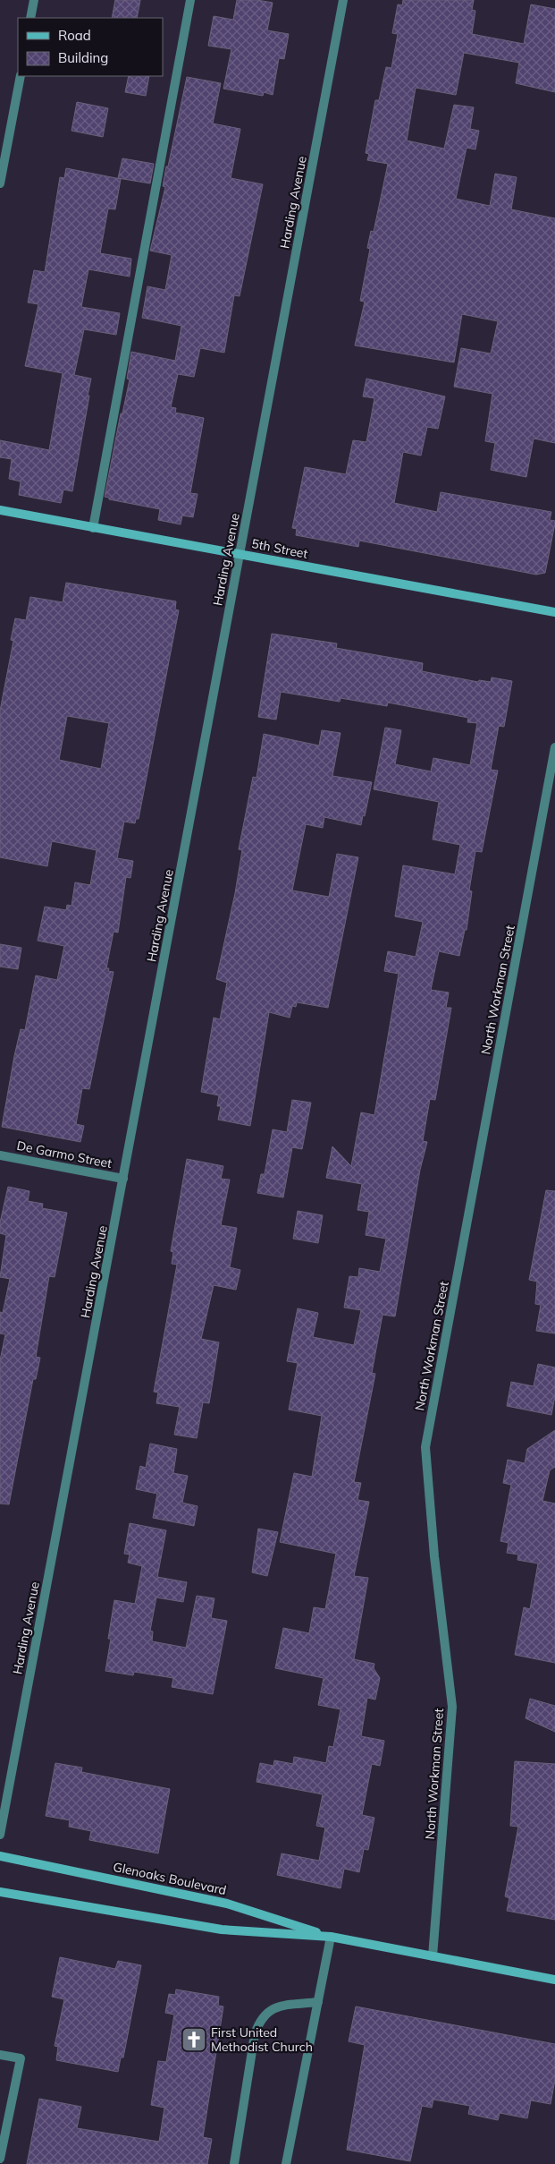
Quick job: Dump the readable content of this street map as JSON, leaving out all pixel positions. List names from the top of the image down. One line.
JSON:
{"streets":{"main road":["5th Street","Glenoaks Boulevard"],"street":["Harding Avenue","North Workman Street","De Garmo Street"]},"crossings":[["Harding Avenue","5th Street"],["Harding Avenue","De Garmo Street"],["North Workman Street","Glenoaks Boulevard"]],"places":{"church":["First United Methodist Church"]},"legend":["Road","Building"]}
